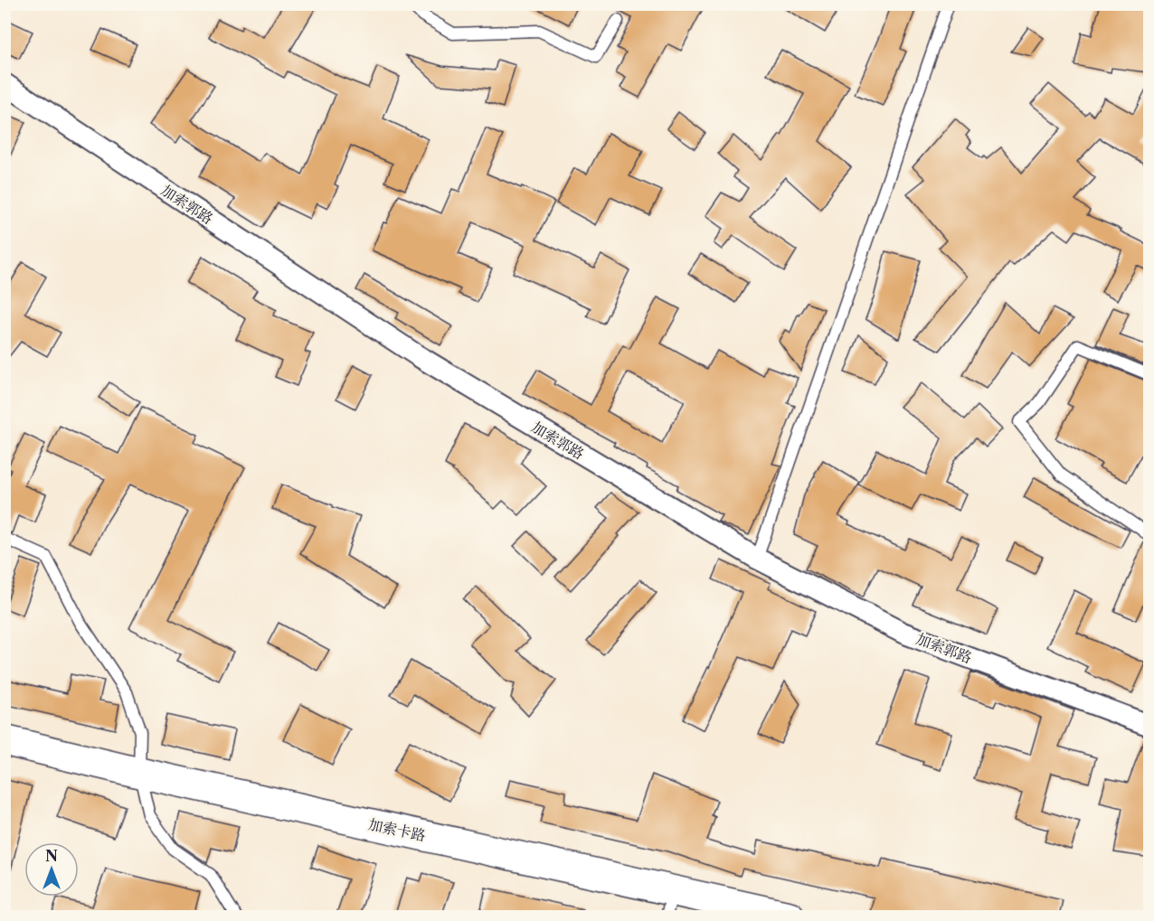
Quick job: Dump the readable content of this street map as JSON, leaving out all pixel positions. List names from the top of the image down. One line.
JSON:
{"streets":{"main road":["加索卡路"],"street":["加索郭路"]},"north":"top"}
